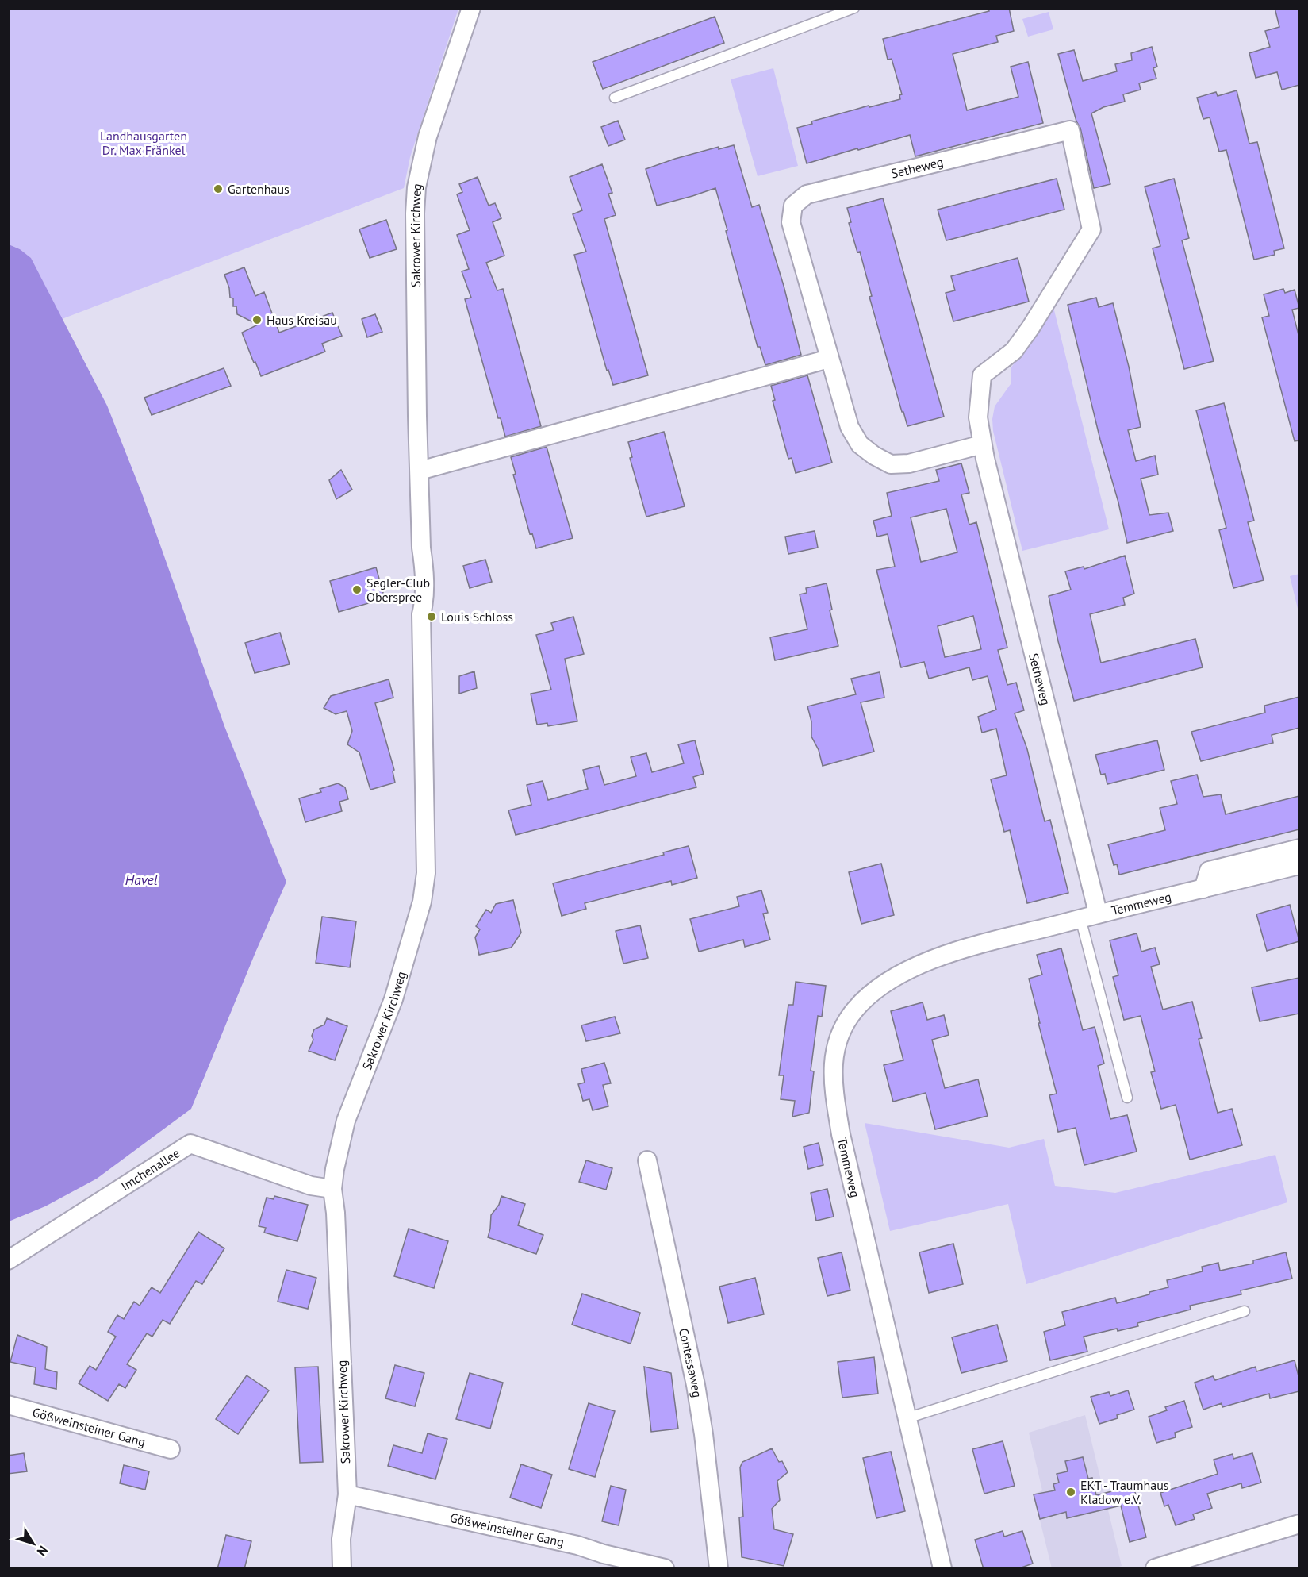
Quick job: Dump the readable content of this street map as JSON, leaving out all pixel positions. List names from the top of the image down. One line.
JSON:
{"streets":{"street":["Setheweg","Sakrower Kirchweg","Temmeweg","Imchenallee","Contessaweg","Gößweinsteiner Gang"]},"crossings":[["Setheweg","Temmeweg"],["Sakrower Kirchweg","Imchenallee"],["Sakrower Kirchweg","Gößweinsteiner Gang"]],"water":["Havel"],"parks":["Landhausgarten Dr. Max Fränkel"],"places":["Gartenhaus","Haus Kreisau","Segler-Club Oberspree","Louis Schloss","EKT - Traumhaus Kladow e.V."],"north":"bottom right"}
